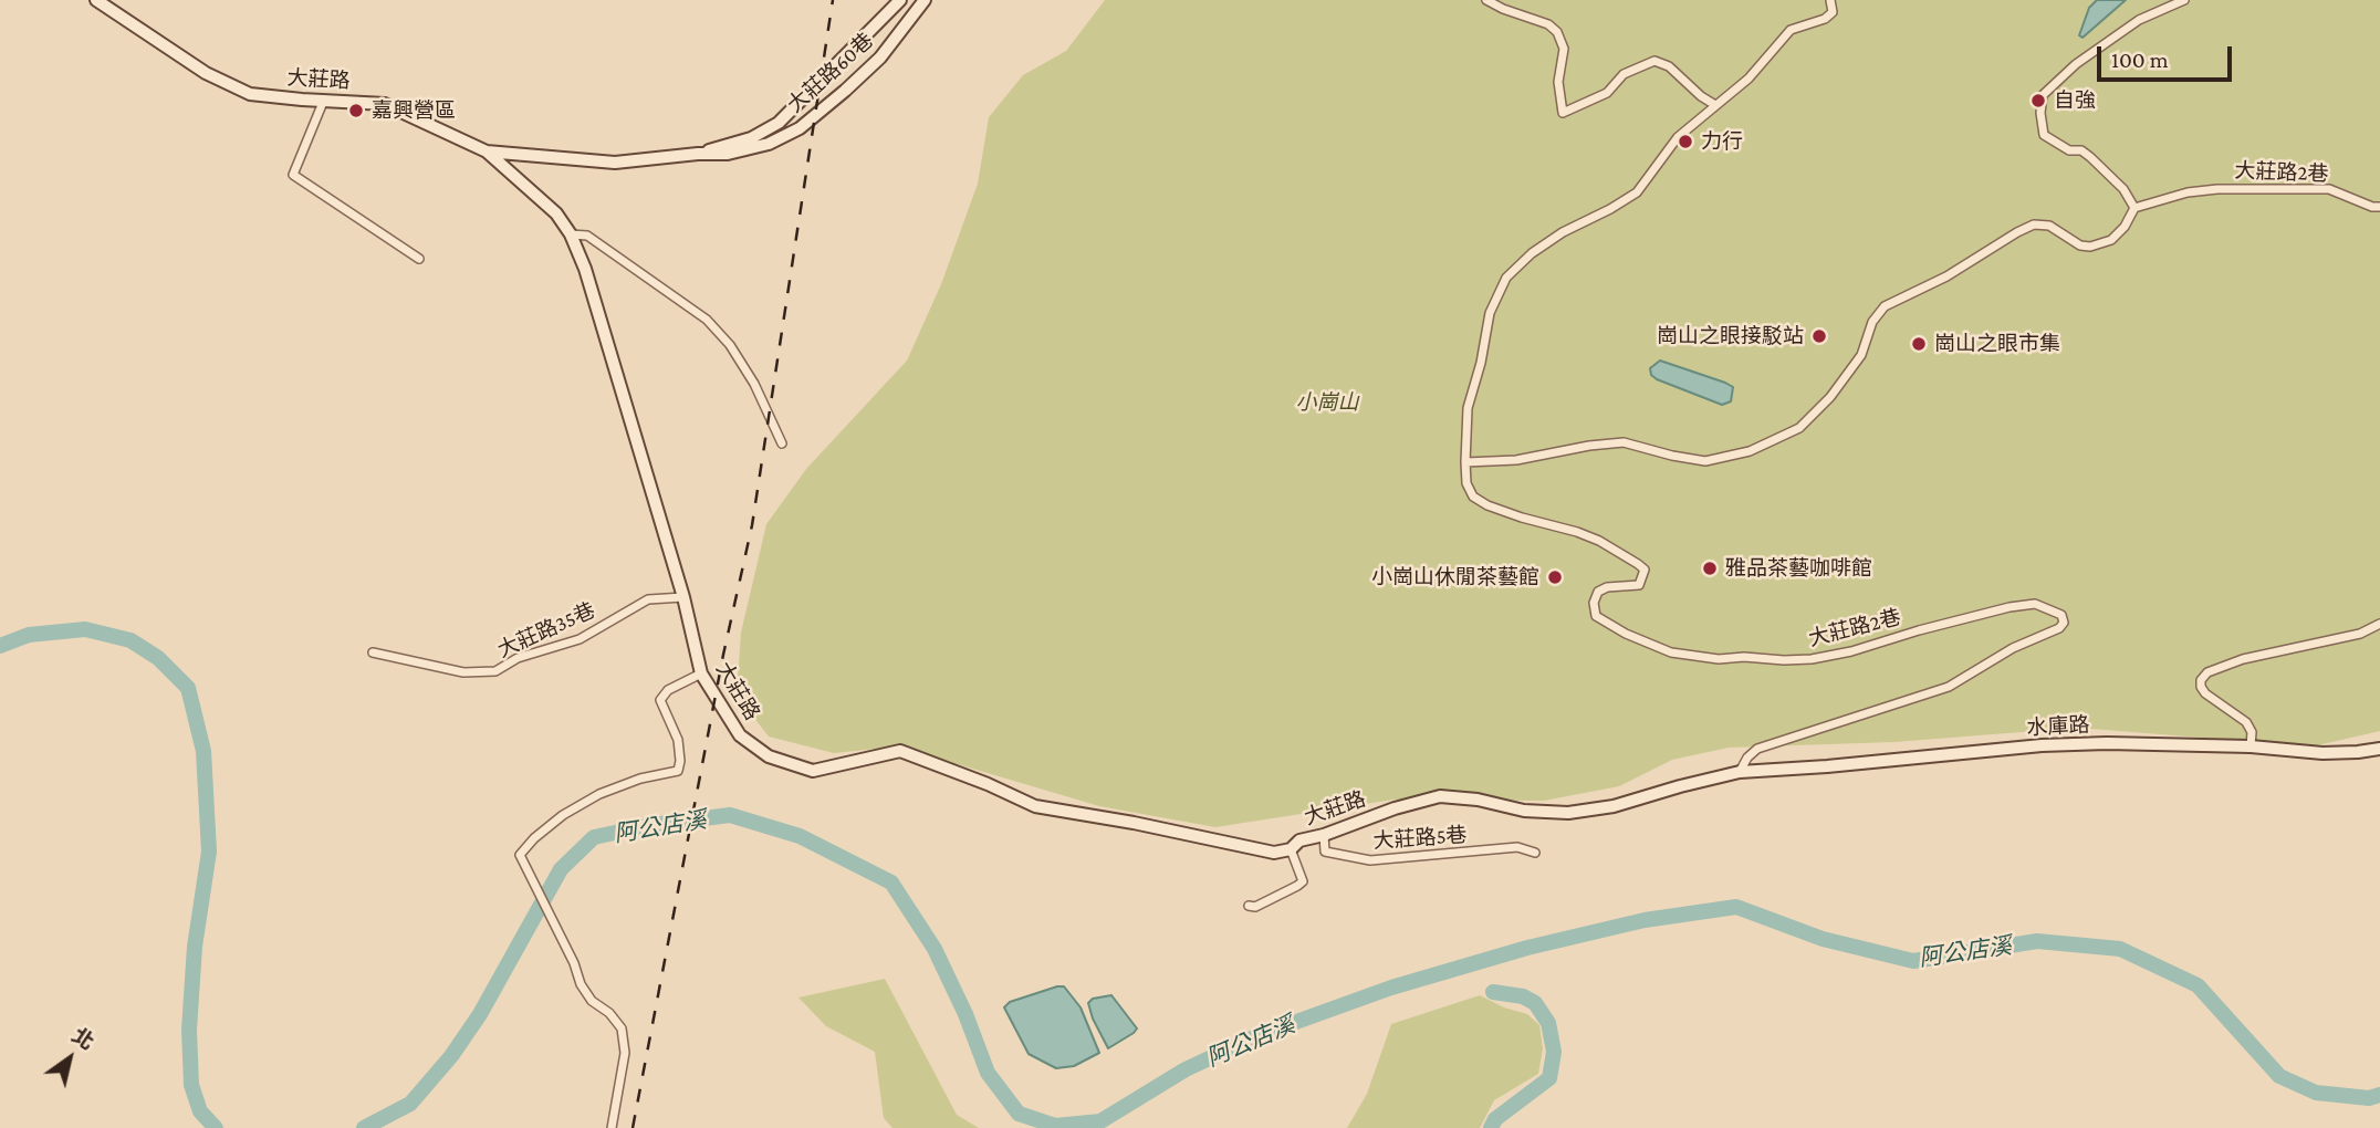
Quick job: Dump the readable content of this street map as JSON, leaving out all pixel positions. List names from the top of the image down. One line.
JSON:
{"streets":{"street":["大莊路60巷","大莊路","大莊路2巷","大莊路35巷","水庫路","大莊路5巷"]},"crossings":[["大莊路60巷","大莊路"],["大莊路","大莊路2巷"],["大莊路","大莊路35巷"],["大莊路","水庫路"],["大莊路","大莊路5巷"],["大莊路2巷","水庫路"]],"water":["阿公店溪"],"parks":["小崗山"],"places":["自強","嘉興營區","力行","崗山之眼接駁站","崗山之眼市集","雅品茶藝咖啡館","小崗山休閒茶藝館"],"scale_bar":"100 m","north":"top right"}
